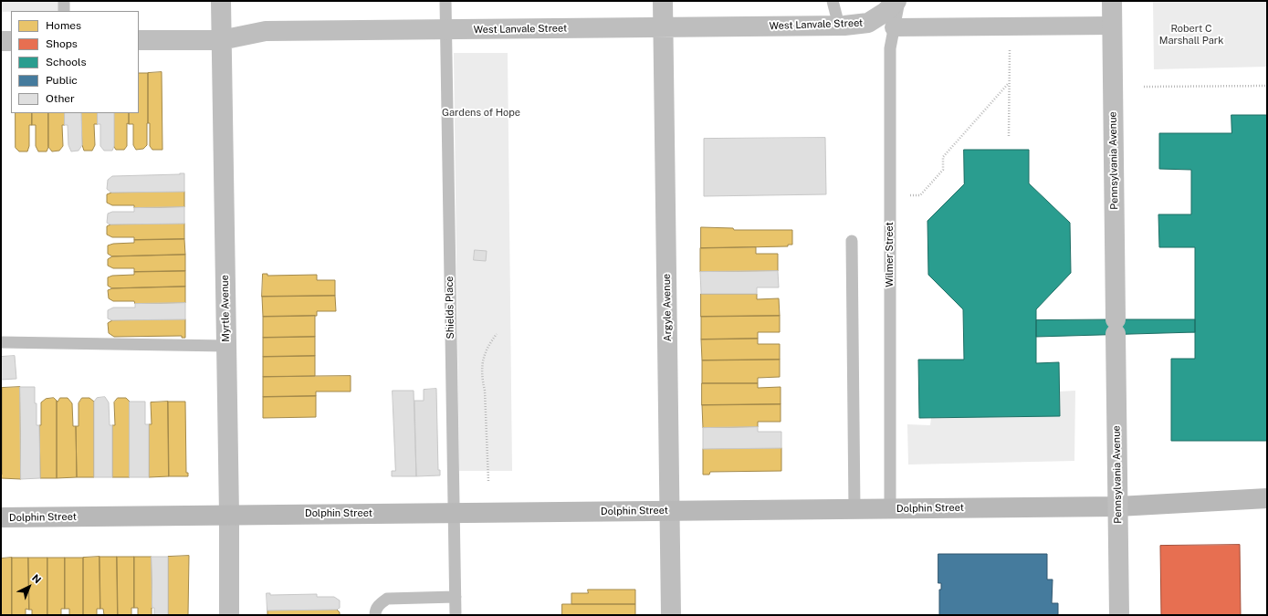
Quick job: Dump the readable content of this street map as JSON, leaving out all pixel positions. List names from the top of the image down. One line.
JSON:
{"streets":{"main road":["Dolphin Street"],"street":["West Lanvale Street","Pennsylvania Avenue","Argyle Avenue","Myrtle Avenue"],"lane":["Wilmer Street","Shields Place"]},"crossings":[["West Lanvale Street","Wilmer Street"],["West Lanvale Street","Shields Place"],["West Lanvale Street","Argyle Avenue"],["West Lanvale Street","Myrtle Avenue"],["Pennsylvania Avenue","Dolphin Street"],["Wilmer Street","Dolphin Street"],["Shields Place","Dolphin Street"],["Argyle Avenue","Dolphin Street"],["Myrtle Avenue","Dolphin Street"]],"parks":["Robert C Marshall Park","Gardens of Hope"],"legend":["Homes","Shops","Schools","Public","Other"],"north":"top right"}
